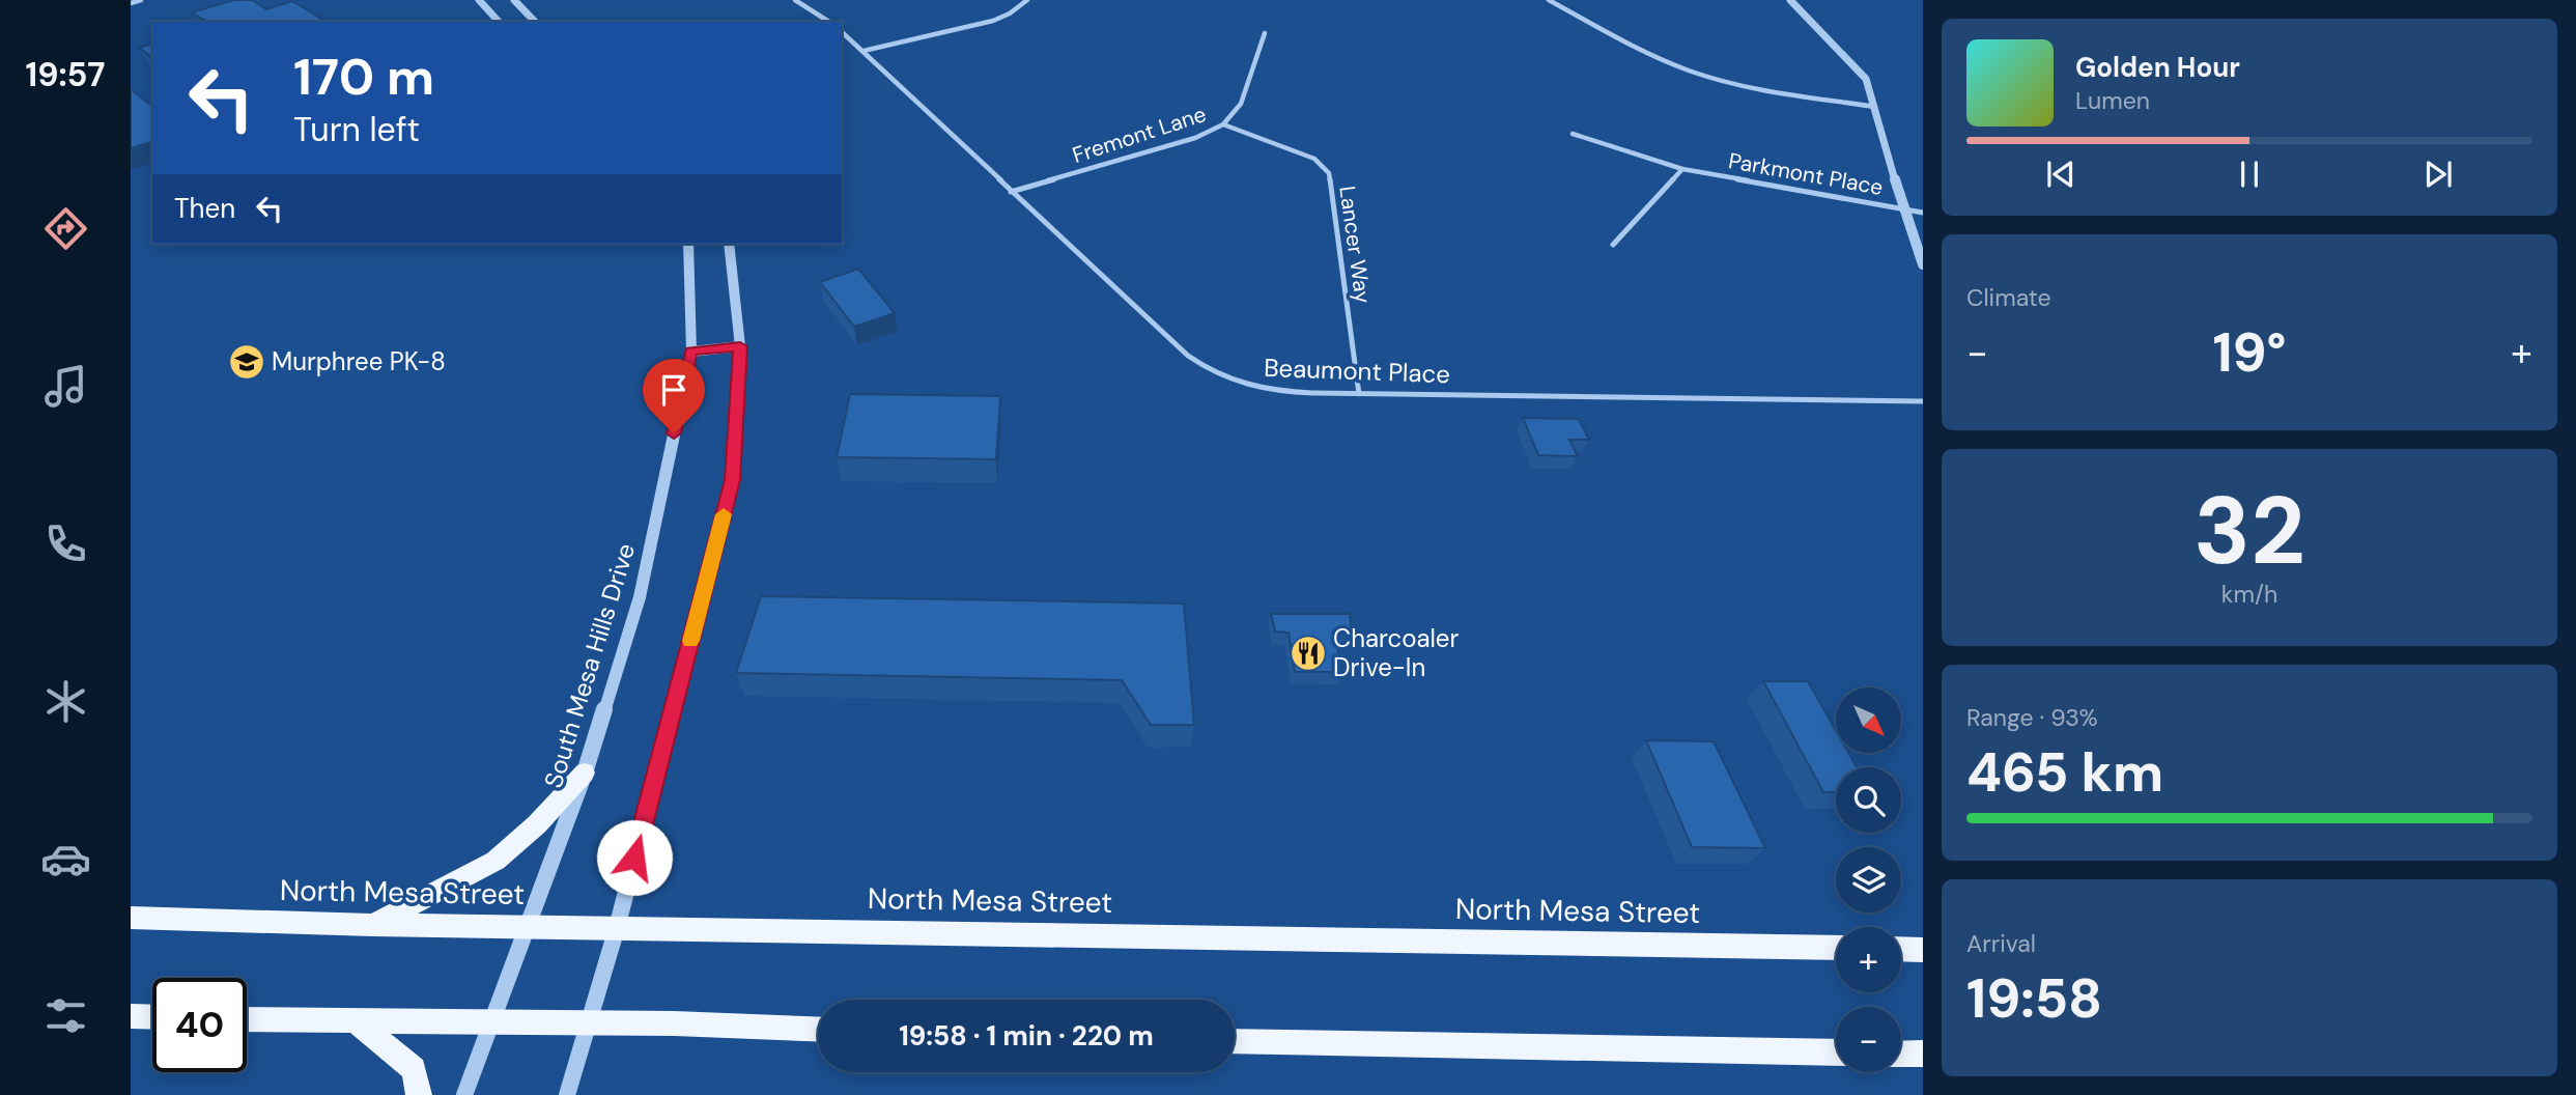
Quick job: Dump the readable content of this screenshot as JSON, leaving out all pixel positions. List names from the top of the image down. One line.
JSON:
{"streets":{"main road":["North Mesa Street"],"street":["Fremont Lane","Parkmont Place","Lancer Way","Beaumont Place","South Mesa Hills Drive"]},"crossings":[["Fremont Lane","Lancer Way"],["Fremont Lane","Beaumont Place"],["Lancer Way","Beaumont Place"],["South Mesa Hills Drive","North Mesa Street"]],"places":{"school or university":["Murphree PK-8"],"restaurant":["Charcoaler Drive-In"]},"north":"bottom right","page":{"tabs":"19:57","turn":["170 m","Turn left"],"song":["Golden Hour","Lumen"],"then":"Then","tile":["Climate",["32","km/h"],["Range · 93%","465 km"],["Arrival","19:58"]],"heat":["−","19°","+"],"map_buttons":["+","−"],"limit":"40","trip":"19:58 · 1 min · 220 m"}}
